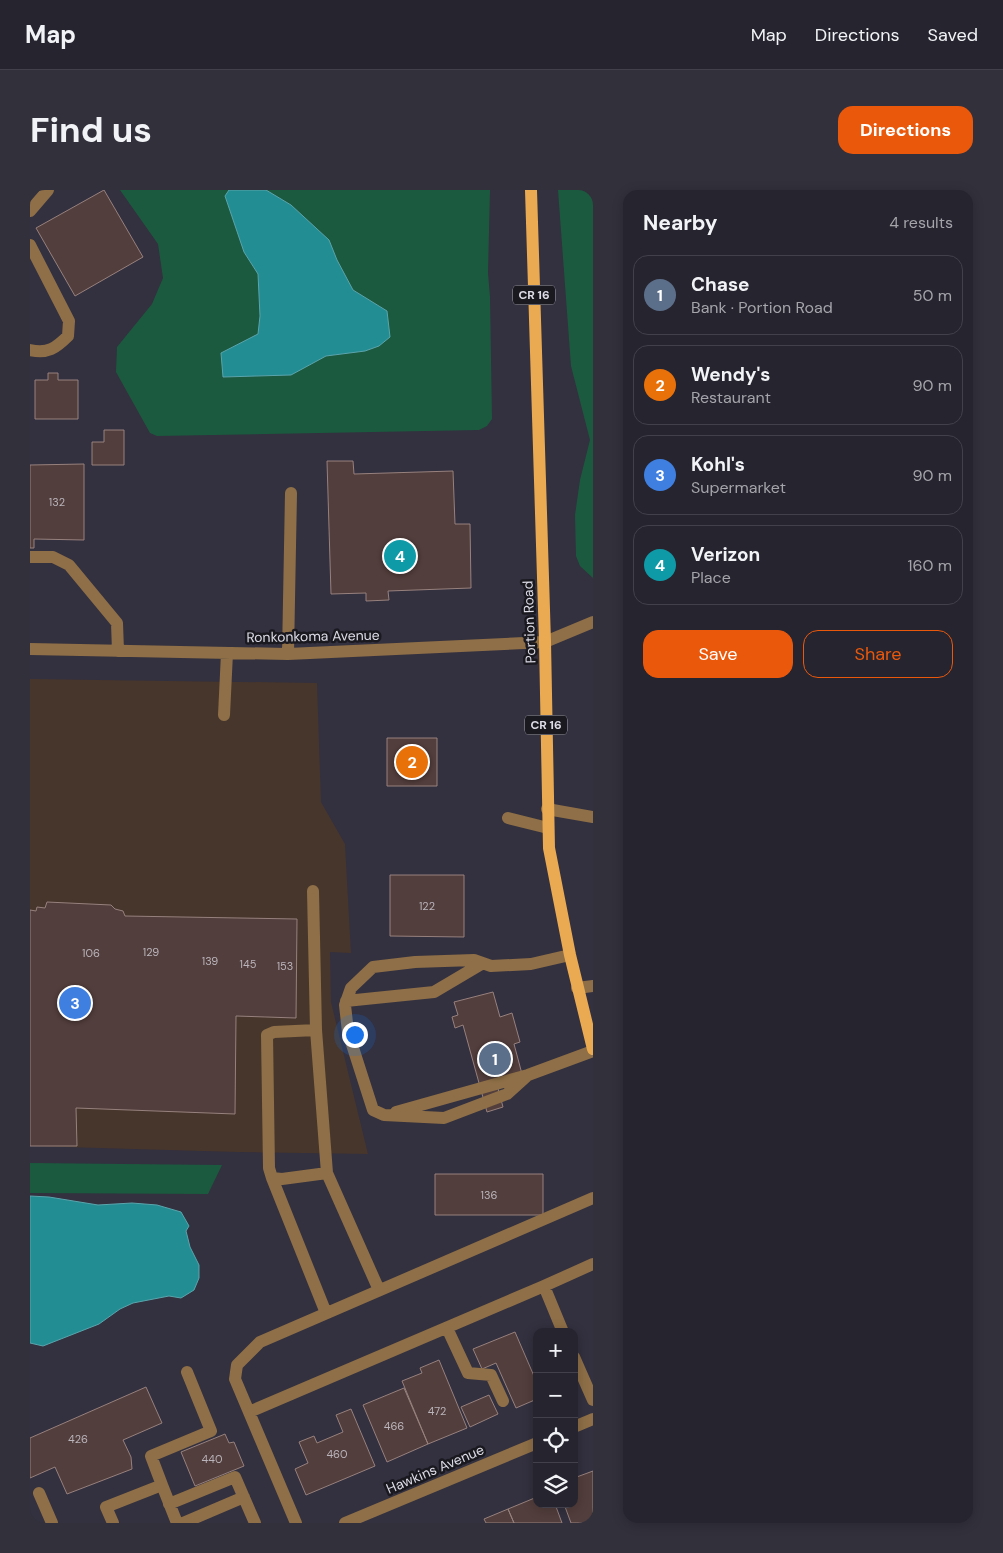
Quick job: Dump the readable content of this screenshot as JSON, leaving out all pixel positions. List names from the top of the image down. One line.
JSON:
{"streets":{"main road":["CR 16","Portion Road"],"street":["Ronkonkoma Avenue","Hawkins Avenue"]},"crossings":[["Portion Road","Ronkonkoma Avenue"]],"house_numbers":["132","122","129","106","139","145","153","136","472","466","426","460","440"],"page":{"header":"Map","nav":["Map","Directions","Saved"],"buttons":["Directions",["Save","Share"]],"title":"Find us","heading":["Nearby","4 results"],"list":[{"mark":"1","name":"Chase","note":"Bank · Portion Road","value":"50 m"},{"mark":"2","name":"Wendy's","note":"Restaurant","value":"90 m"},{"mark":"3","name":"Kohl's","note":"Supermarket","value":"90 m"},{"mark":"4","name":"Verizon","note":"Place","value":"160 m"}],"pins":["4","2","3","1"],"map_buttons":["+","−"]}}
